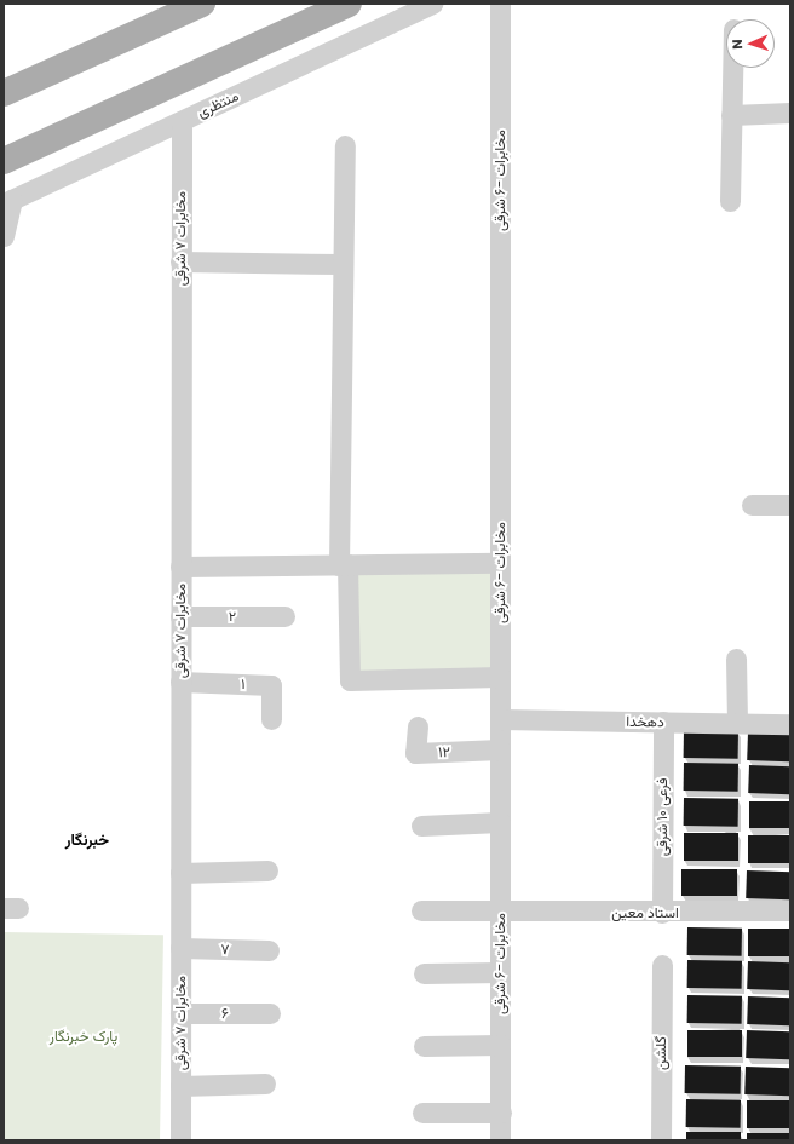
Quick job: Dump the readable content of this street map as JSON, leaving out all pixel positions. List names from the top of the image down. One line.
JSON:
{"streets":{"street":["منتظری","مخابرات -۶ شرقی","مخابرات ۷ شرقی","۲","۱","دهخدا","۱۲","فرعی ۱۰ شرقی","استاد معین","۷","۶","گلشن"]},"crossings":[["منتظری","مخابرات ۷ شرقی"],["مخابرات -۶ شرقی","دهخدا"],["مخابرات -۶ شرقی","۱۲"],["مخابرات -۶ شرقی","استاد معین"],["مخابرات ۷ شرقی","۲"],["مخابرات ۷ شرقی","۱"],["مخابرات ۷ شرقی","۷"],["مخابرات ۷ شرقی","۶"],["دهخدا","فرعی ۱۰ شرقی"],["فرعی ۱۰ شرقی","استاد معین"]],"districts":["خبرنگار"],"parks":["پارک خبرنگار"],"north":"left"}
